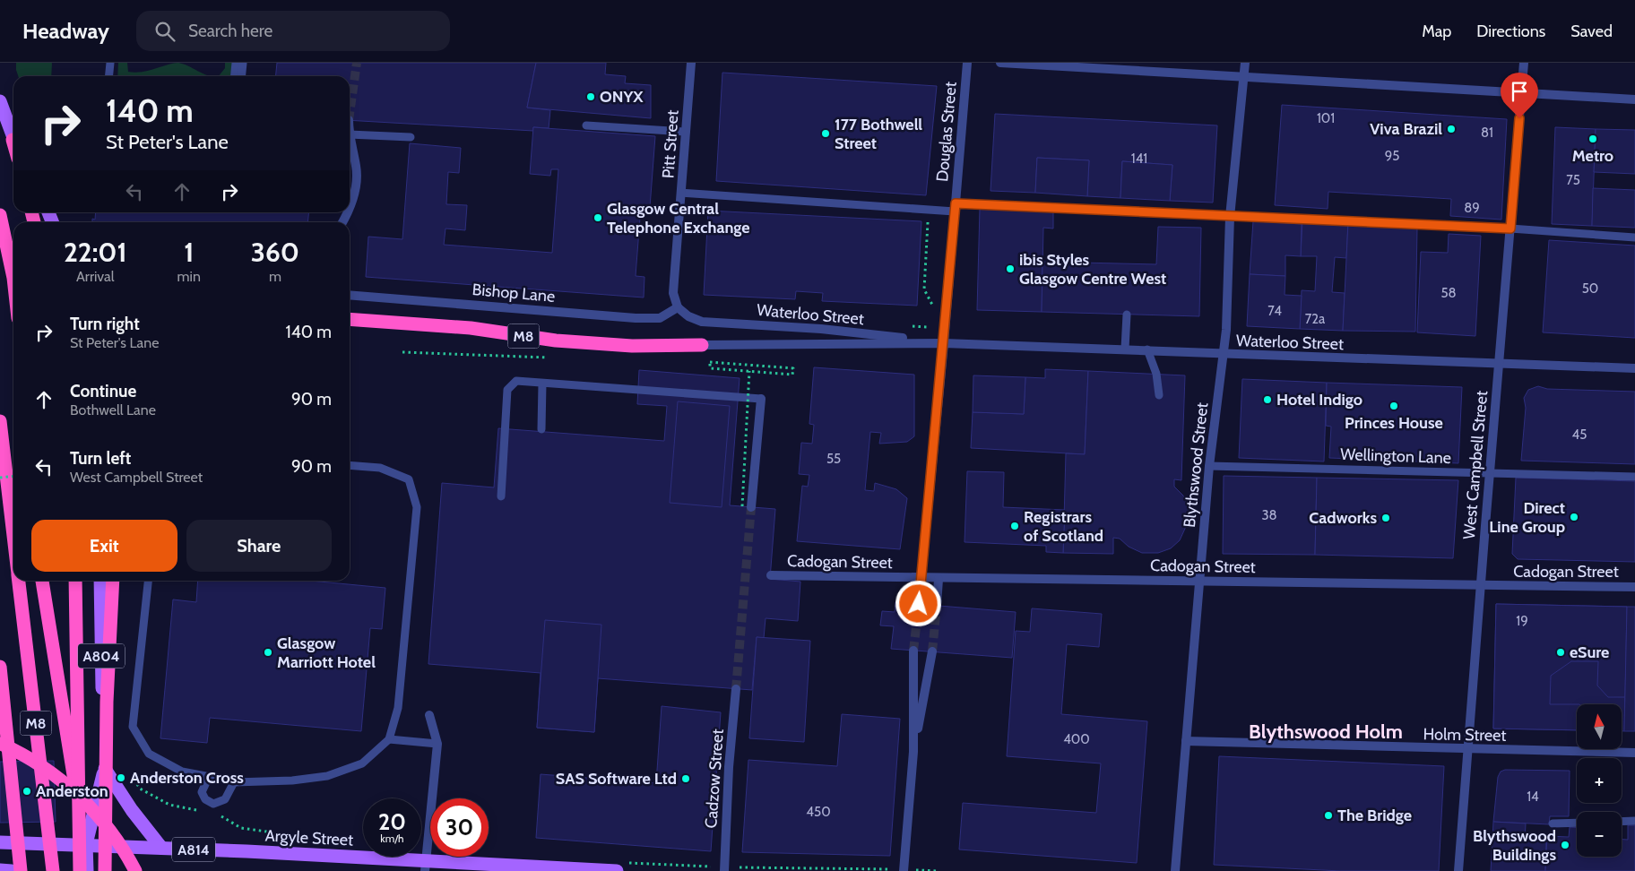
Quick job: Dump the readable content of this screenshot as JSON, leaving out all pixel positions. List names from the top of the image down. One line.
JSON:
{"streets":{"highway":["M8"],"main road":["A804","Argyle Street","A814"],"street":["Douglas Street","Pitt Street","Bishop Lane","Waterloo Street","Blythswood Street","West Campbell Street","Cadogan Street","Holm Street","Cadzow Street"],"lane":["Wellington Lane"]},"crossings":[["Douglas Street","Waterloo Street"],["Douglas Street","Cadogan Street"],["Pitt Street","Bishop Lane"],["Pitt Street","Waterloo Street"],["Bishop Lane","Waterloo Street"],["Waterloo Street","M8"],["Waterloo Street","Blythswood Street"],["Waterloo Street","West Campbell Street"],["M8","A804"],["M8","Argyle Street"],["Wellington Lane","Blythswood Street"],["Wellington Lane","West Campbell Street"],["Blythswood Street","Cadogan Street"],["Blythswood Street","Holm Street"],["West Campbell Street","Cadogan Street"],["West Campbell Street","Holm Street"],["A804","Argyle Street"]],"districts":["Blythswood Holm"],"places":["ONYX","Viva Brazil","177 Bothwell Street","Metro","Glasgow Central Telephone Exchange","ibis Styles Glasgow Centre West","Hotel Indigo","Princes House","Direct Line Group","Cadworks","Registrars of Scotland","Glasgow Marriott Hotel","eSure","Anderston Cross","SAS Software Ltd","Anderston","The Bridge","Blythswood Buildings"],"house_numbers":["101","81","95","141","75","89","50","58","74","72a","45","55","38","19","400","14","450"],"north":"top","page":{"header":"Headway","search":"Search here","nav":["Map","Directions","Saved"],"turn":["140 m","St Peter's Lane"],"eta":["22:01","Arrival","1","min","360","m"],"list":[{"name":"Turn right","note":"St Peter's Lane","value":"140 m"},{"name":"Continue","note":"Bothwell Lane","value":"90 m"},{"name":"Turn left","note":"West Campbell Street","value":"90 m"}],"buttons":["Exit","Share"],"map_buttons":["+","−"],"speed":"20 km/h","limit":"30"}}
